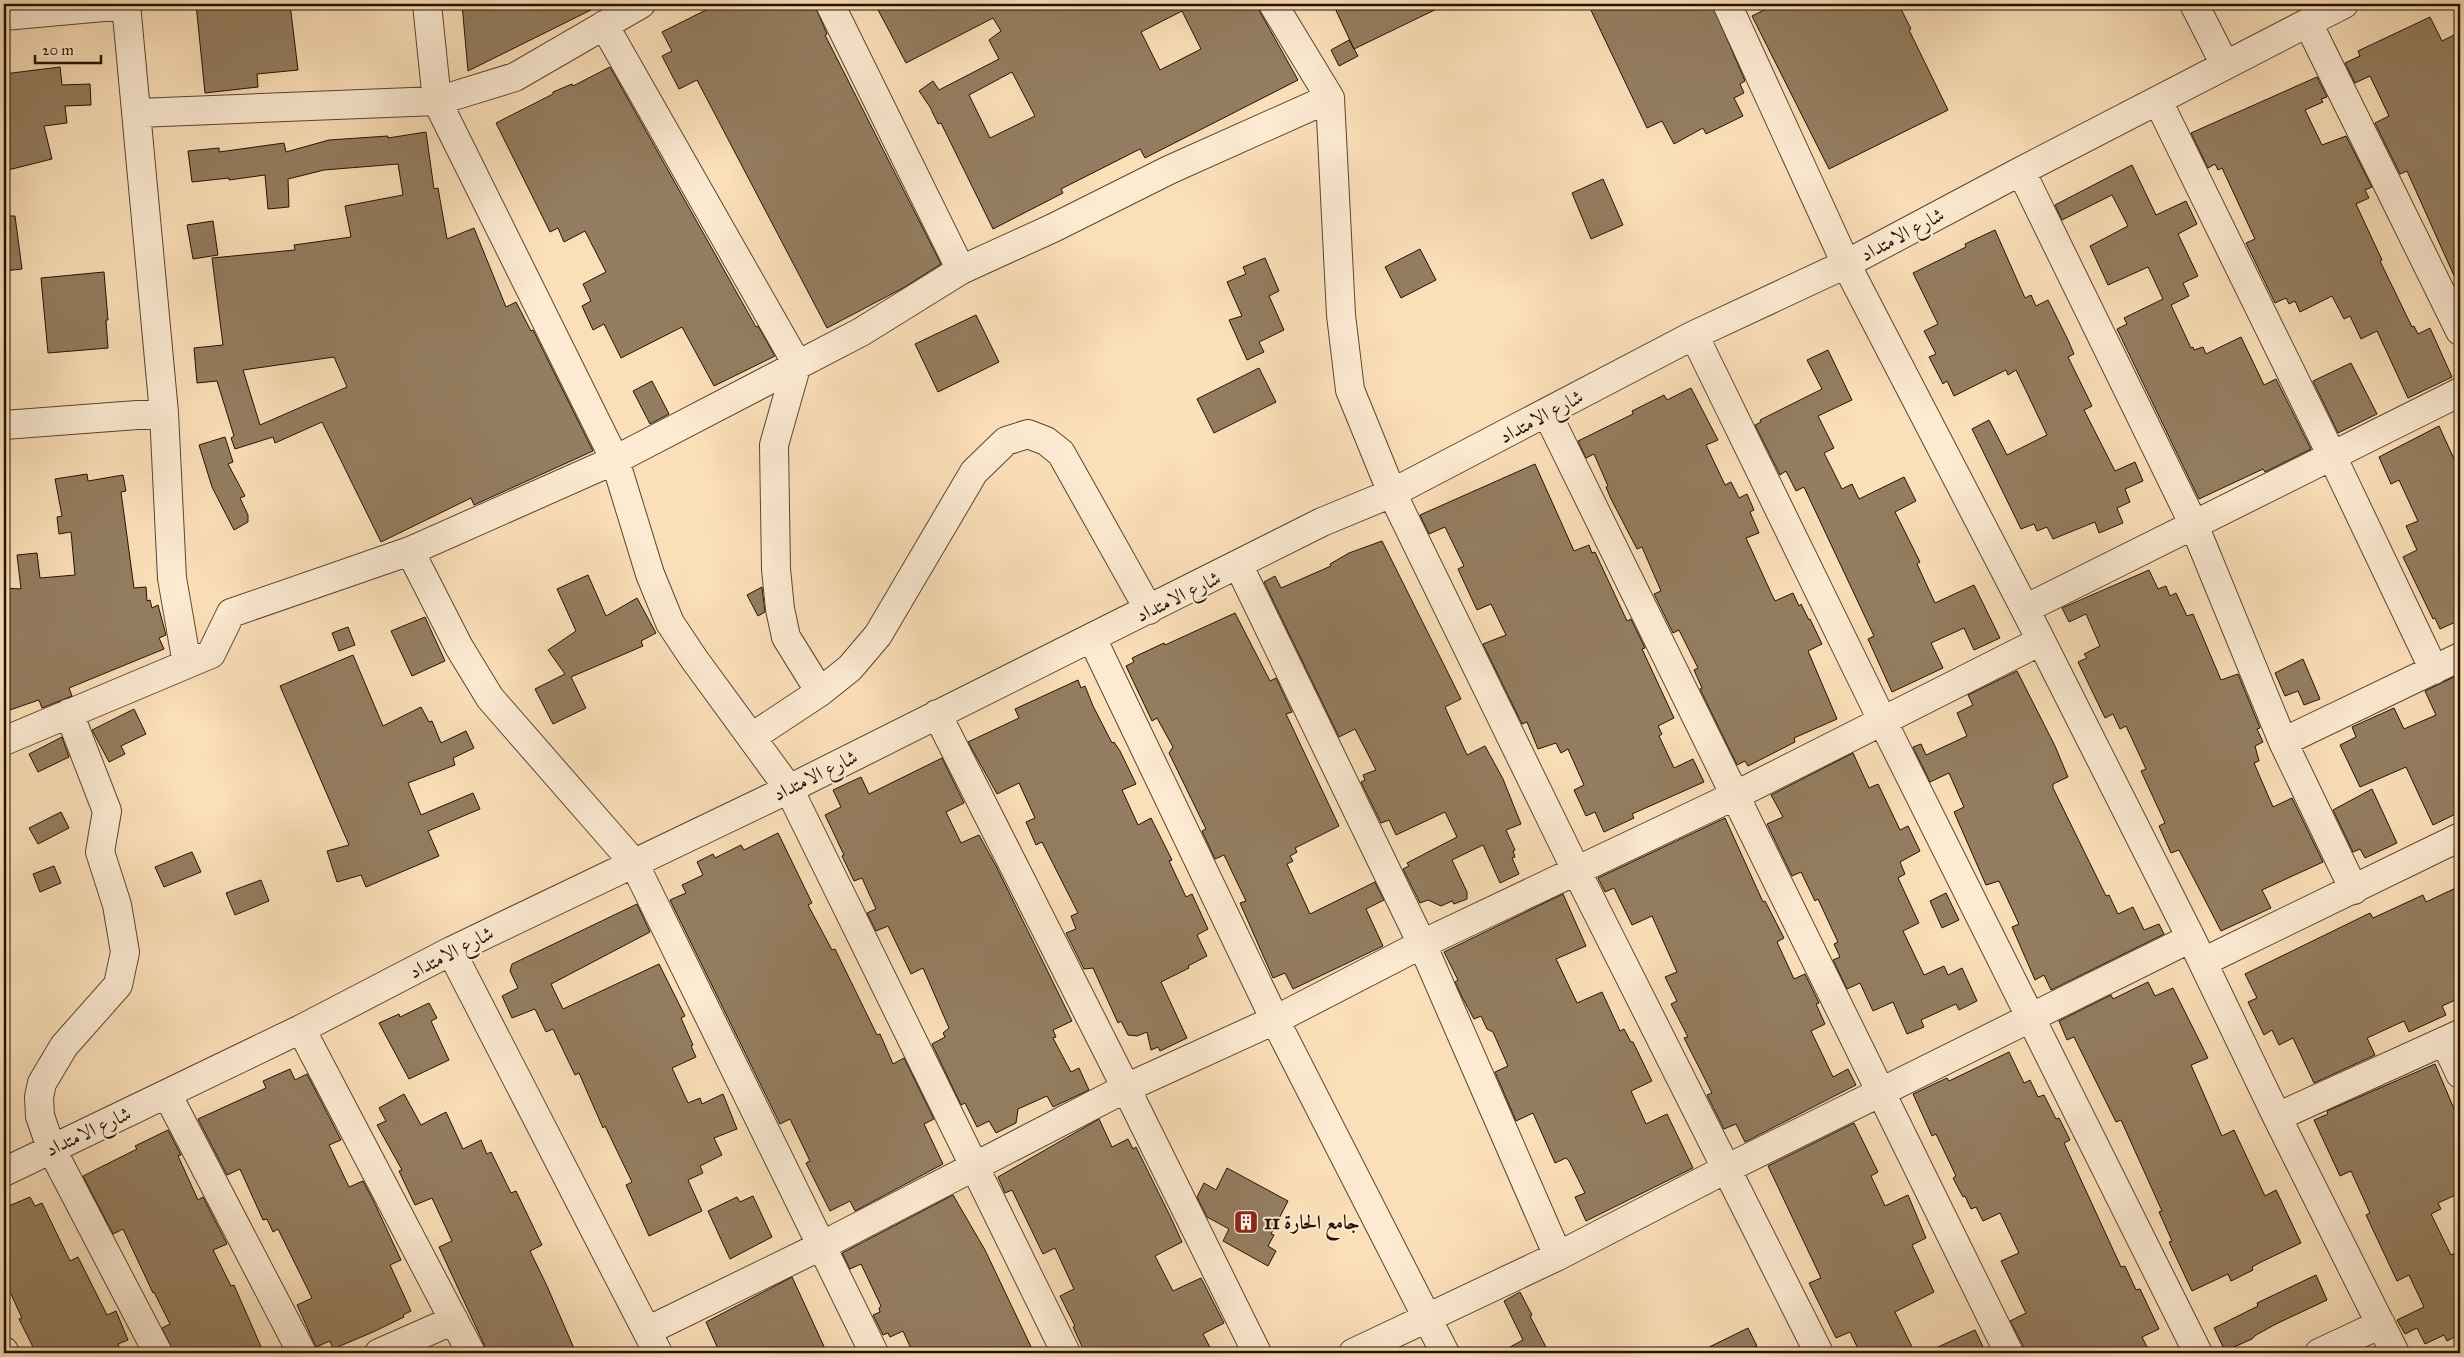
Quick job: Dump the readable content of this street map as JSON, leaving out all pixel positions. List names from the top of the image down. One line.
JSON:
{"streets":{"street":["شارع الامتداد"]},"places":{"building":["جامع الحارة 11"]},"scale_bar":"20 m"}
